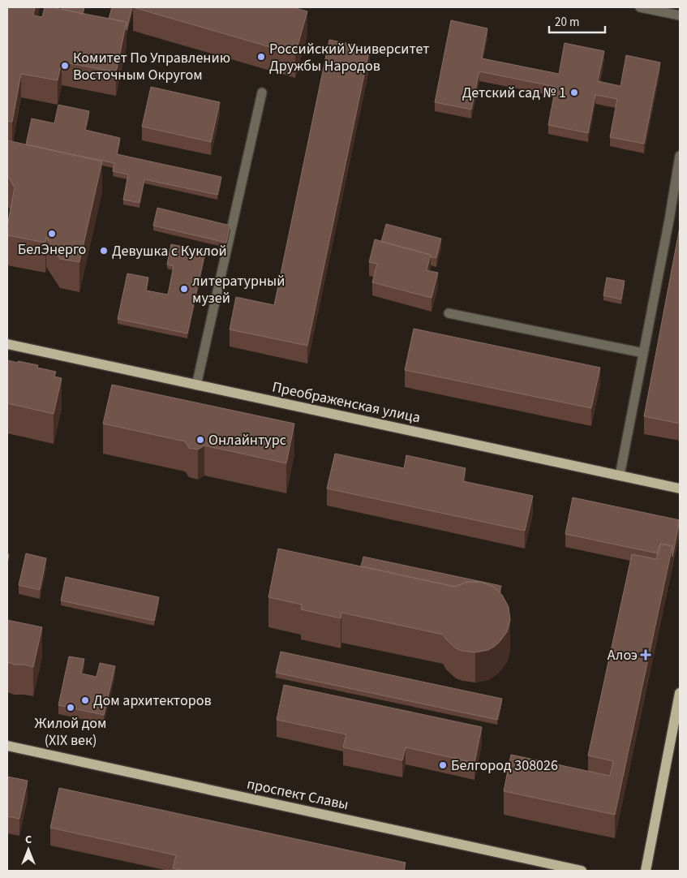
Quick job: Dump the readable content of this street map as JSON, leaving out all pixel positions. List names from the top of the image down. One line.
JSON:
{"streets":{"main road":["Преображенская улица","проспект Славы"]},"places":{"other":["Российский Университет Дружбы Народов","Комитет По Управлению Восточным Округом","Детский сад № 1","БелЭнерго","Девушка с Куклой","литературный музей","Онлайнтурс","Дом архитекторов","Жилой дом (XIX век)","Белгород 308026"],"health":["Алоэ"]},"scale_bar":"20 m","north":"top"}
